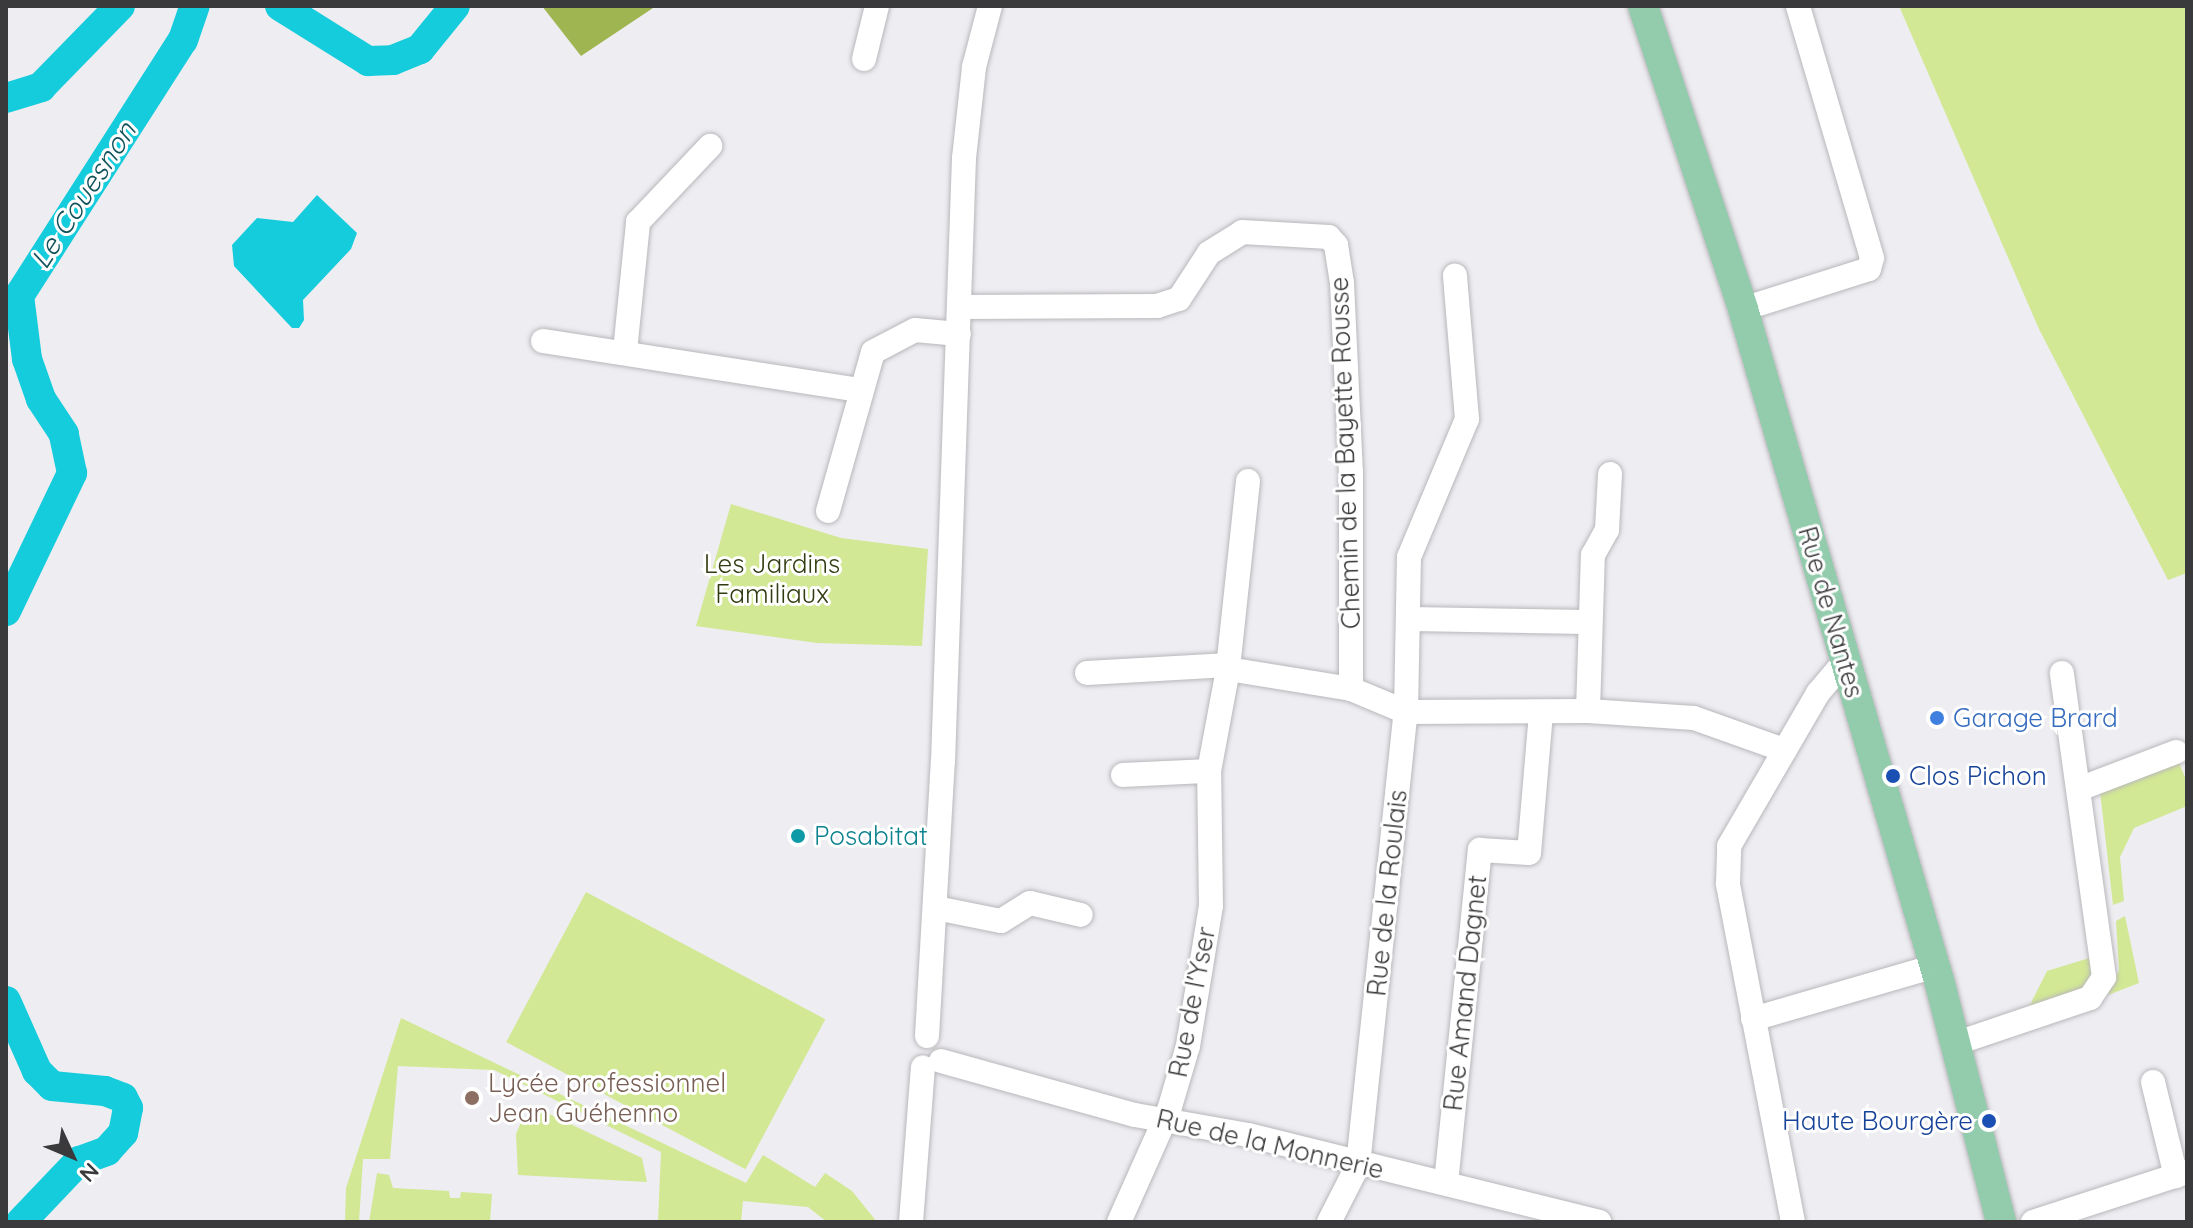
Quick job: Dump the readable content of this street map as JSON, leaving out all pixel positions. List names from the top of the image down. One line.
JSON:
{"streets":{"main road":["Rue de Nantes"],"street":["Chemin de la Bayette Rousse","Rue de la Roulais","Rue Amand Dagnet","Rue de l'Yser","Rue de la Monnerie"]},"crossings":[["Rue de la Roulais","Rue de la Monnerie"],["Rue Amand Dagnet","Rue de la Monnerie"],["Rue de l'Yser","Rue de la Monnerie"]],"water":["Le Couesnon"],"parks":["Les Jardins Familiaux"],"places":["Garage Brard","Clos Pichon","Posabitat","Lycée professionnel Jean Guéhenno","Haute Bourgère"],"north":"bottom right"}
